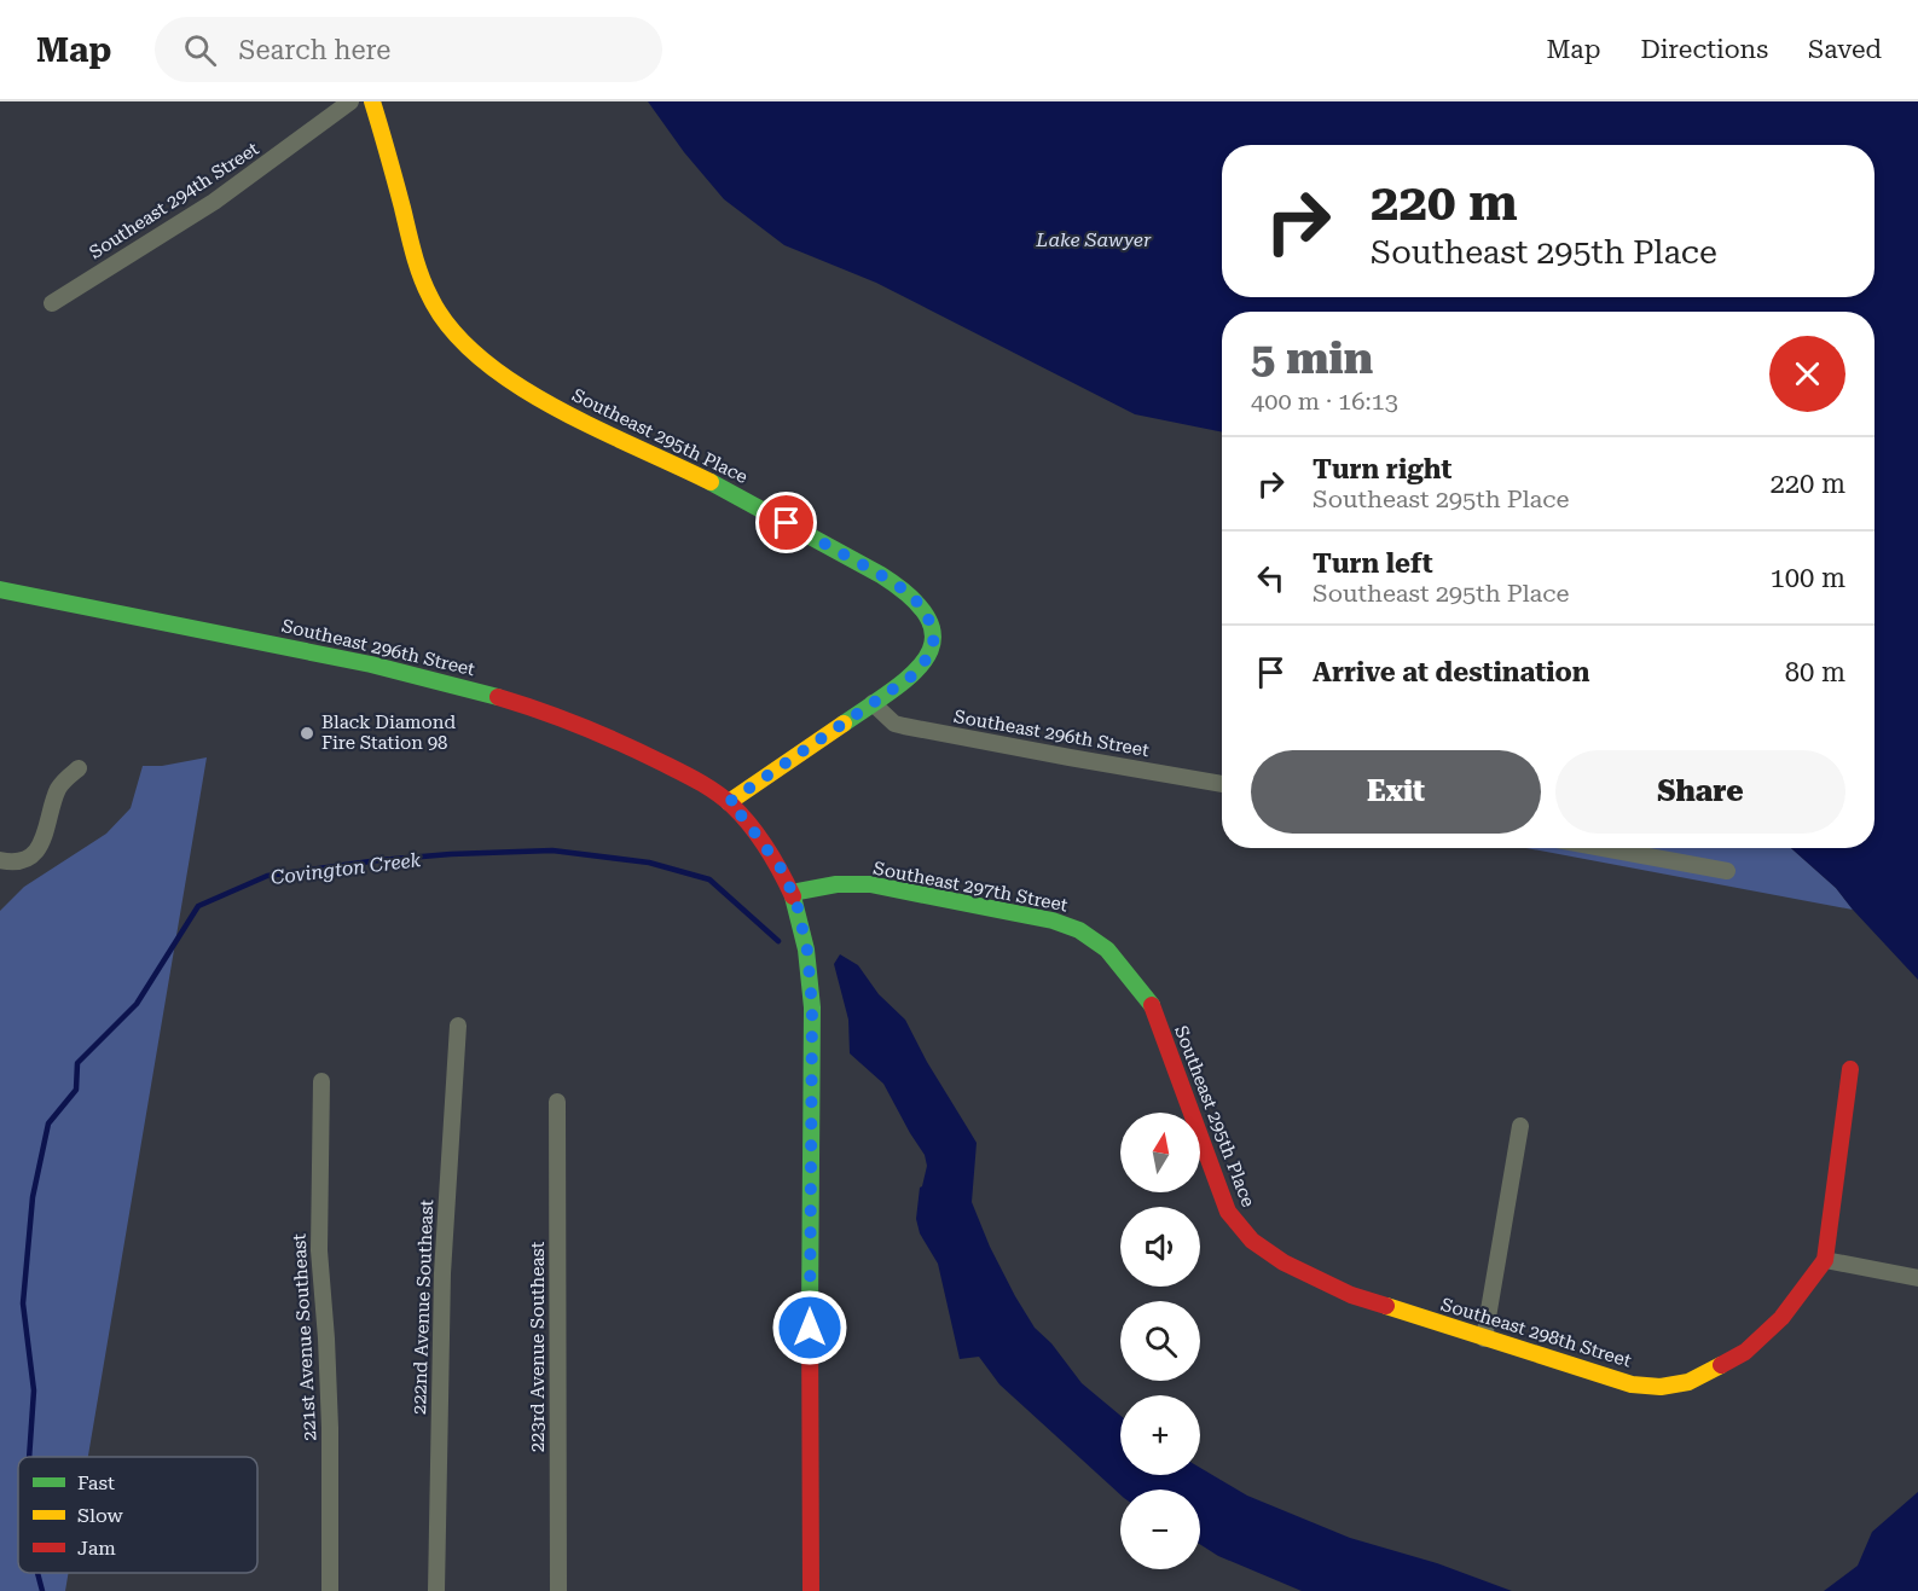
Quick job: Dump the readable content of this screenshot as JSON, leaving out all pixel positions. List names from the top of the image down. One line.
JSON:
{"streets":{"street":["Southeast 294th Street","Southeast 295th Place","Southeast 296th Street","Southeast 297th Street","222nd Avenue Southeast","Southeast 298th Street","221st Avenue Southeast","223rd Avenue Southeast"]},"crossings":[["Southeast 295th Place","Southeast 296th Street"],["Southeast 295th Place","Southeast 297th Street"],["Southeast 295th Place","Southeast 298th Street"],["Southeast 296th Street","Southeast 297th Street"]],"water":["Lake Sawyer","Covington Creek"],"places":["Black Diamond Fire Station 98"],"legend":["Fast","Slow","Jam"],"north":"top","page":{"header":"Map","search":"Search here","nav":["Map","Directions","Saved"],"turn":["220 m","Southeast 295th Place"],"heading":["5 min","400 m · 16:13"],"list":[{"name":"Turn right","note":"Southeast 295th Place","value":"220 m"},{"name":"Turn left","note":"Southeast 295th Place","value":"100 m"},{"name":"Arrive at destination","value":"80 m"}],"buttons":["Exit","Share"],"map_buttons":["+","−"]}}
